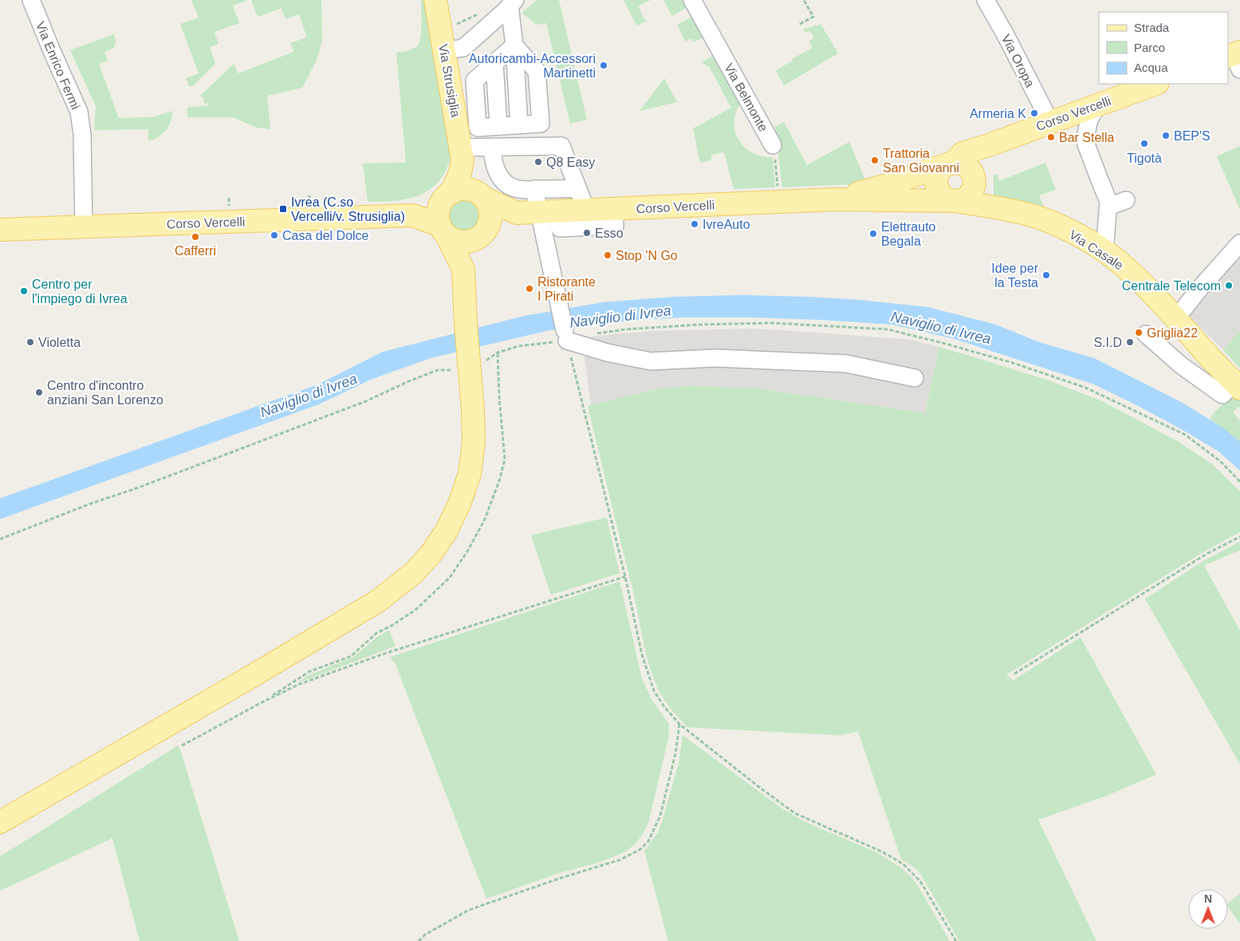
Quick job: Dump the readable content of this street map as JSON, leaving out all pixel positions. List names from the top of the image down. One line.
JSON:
{"streets":{"main road":["Via Strusiglia","Corso Vercelli","Via Casale"],"street":["Via Oropa","Via Enrico Fermi","Via Belmonte"]},"crossings":[["Via Oropa","Corso Vercelli"],["Via Enrico Fermi","Corso Vercelli"],["Via Strusiglia","Corso Vercelli"],["Via Belmonte","Corso Vercelli"],["Corso Vercelli","Via Casale"]],"water":["Naviglio di Ivrea"],"places":{"other":["Autoricambi-Accessori Martinetti","Armeria K","BEP'S","Bar Stella","Tigotà","Trattoria San Giovanni","Q8 Easy","IvreAuto","Esso","Elettrauto Begala","Casa del Dolce","Cafferri","Stop 'N Go","Idee per la Testa","Centrale Telecom","Ristorante I Pirati","Centro per l'impiego di Ivrea","Griglia22","Violetta","S.I.D","Centro d'incontro anziani San Lorenzo"],"transit":["Ivrea (C.so Vercelli/v. Strusiglia)"]},"legend":["Strada","Parco","Acqua"],"north":"top"}
